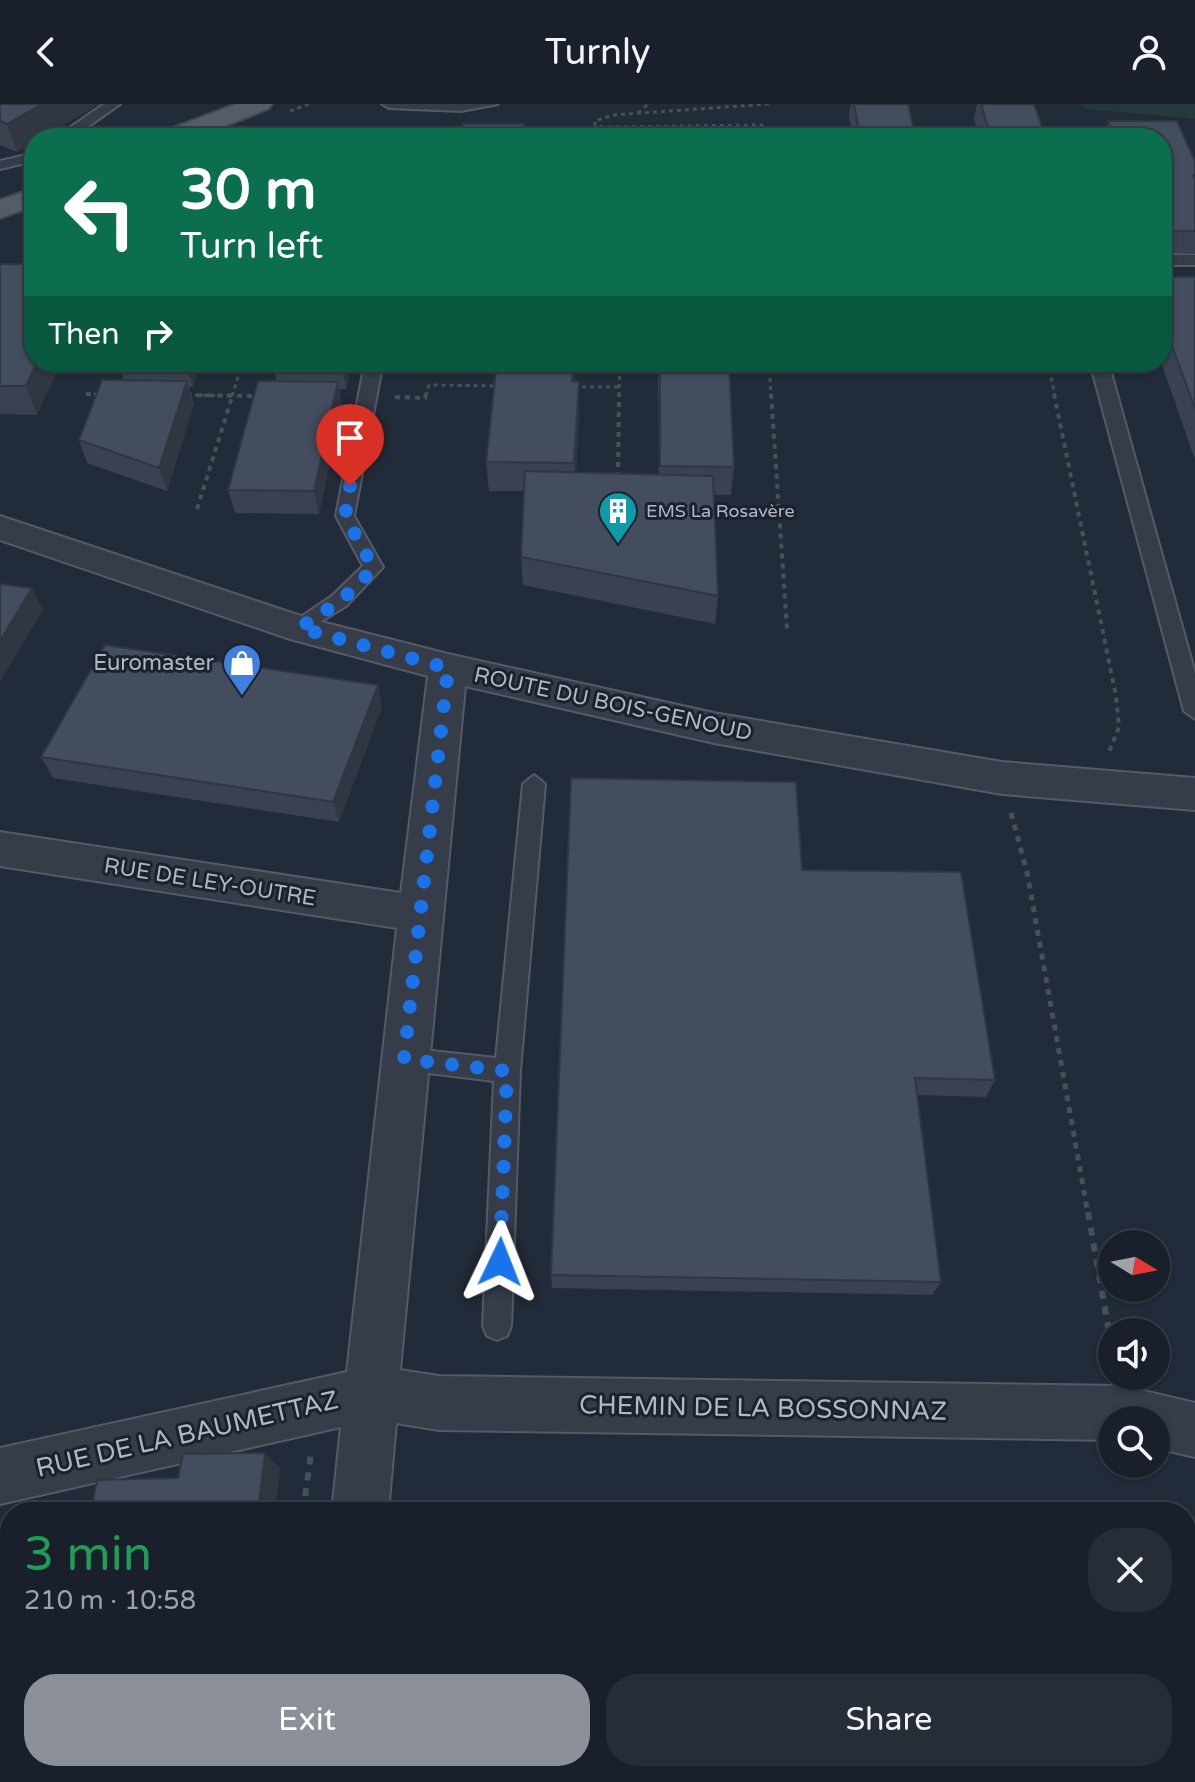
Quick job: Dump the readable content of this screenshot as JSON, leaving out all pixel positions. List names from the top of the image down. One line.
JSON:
{"streets":{"street":["ROUTE DU BOIS-GENOUD","RUE DE LEY-OUTRE","CHEMIN DE LA BOSSONNAZ","RUE DE LA BAUMETTAZ"]},"crossings":[["CHEMIN DE LA BOSSONNAZ","RUE DE LA BAUMETTAZ"]],"places":{"building":["EMS La Rosavère"],"shop":["Euromaster"]},"north":"right","page":{"header":"Turnly","turn":["30 m","Turn left"],"then":"Then","heading":["3 min","210 m · 10:58"],"buttons":["Exit","Share"]}}
